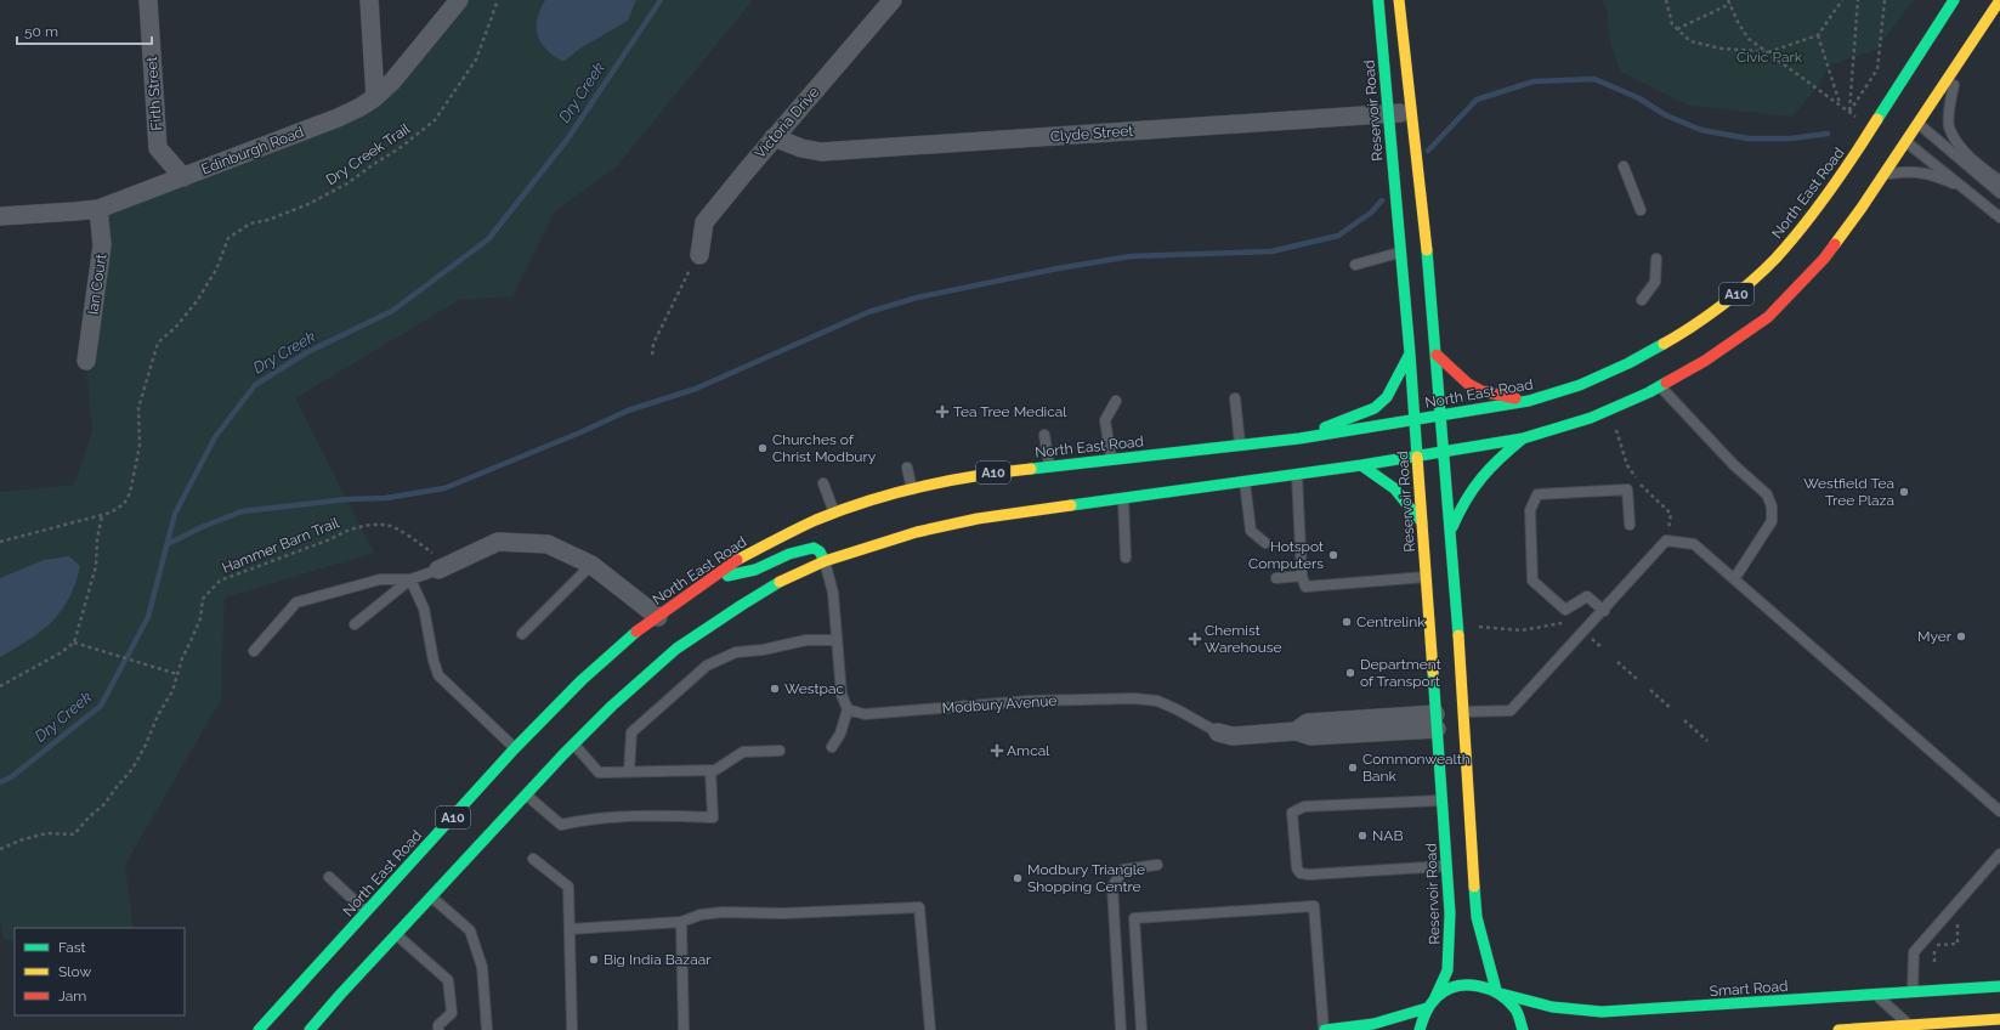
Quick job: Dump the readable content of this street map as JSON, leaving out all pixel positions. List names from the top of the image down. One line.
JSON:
{"streets":{"main road":["Reservoir Road","North East Road","A10","Smart Road"],"street":["Firth Street","Victoria Drive","Clyde Street","Edinburgh Road","Ian Court","Modbury Avenue"],"path":["Dry Creek Trail","Hammer Barn Trail"]},"crossings":[["Firth Street","Edinburgh Road"],["Reservoir Road","Clyde Street"],["Reservoir Road","North East Road"],["Reservoir Road","A10"],["Reservoir Road","Modbury Avenue"],["Reservoir Road","Smart Road"],["Victoria Drive","Clyde Street"],["Edinburgh Road","Ian Court"]],"water":["Dry Creek"],"parks":["Civic Park"],"places":{"health":["Tea Tree Medical","Chemist Warehouse","Amcal"],"other":["Churches of Christ Modbury","Westfield Tea Tree Plaza","Hotspot Computers","Centrelink","Myer","Department of Transport","Westpac","Commonwealth Bank","NAB","Modbury Triangle Shopping Centre","Big India Bazaar"]},"legend":["Fast","Slow","Jam"],"scale_bar":"50 m"}
